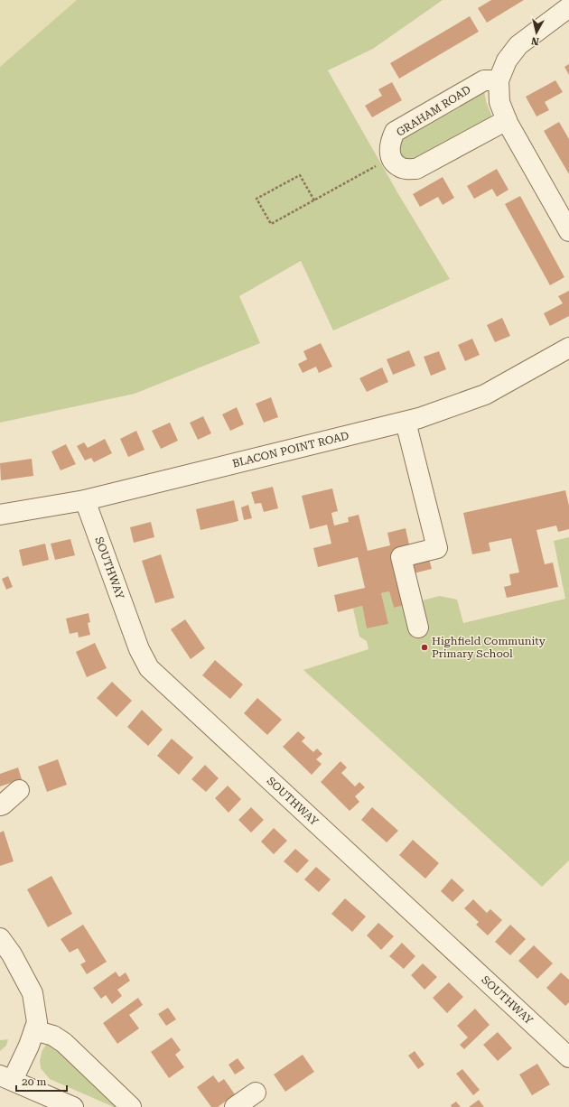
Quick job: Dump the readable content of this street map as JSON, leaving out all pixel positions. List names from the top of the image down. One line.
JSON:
{"streets":{"street":["GRAHAM ROAD","BLACON POINT ROAD","SOUTHWAY"]},"crossings":[["BLACON POINT ROAD","SOUTHWAY"]],"places":["Highfield Community Primary School"],"scale_bar":"20 m","north":"bottom"}
